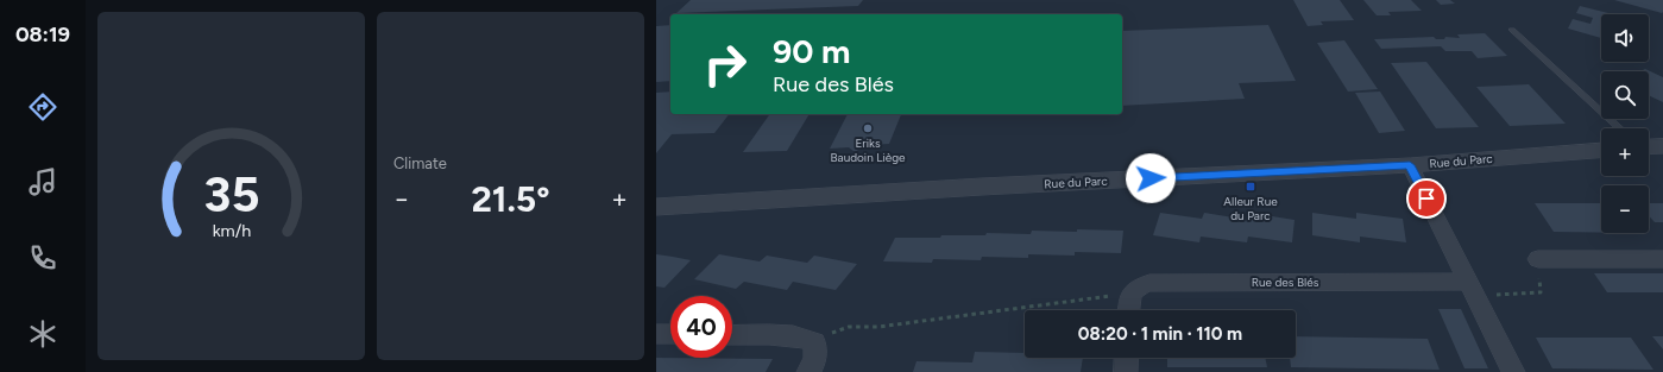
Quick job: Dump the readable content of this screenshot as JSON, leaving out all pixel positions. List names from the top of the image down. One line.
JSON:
{"streets":{"street":["Rue du Parc","Rue des Blés"]},"places":{"other":["Eriks Baudoin Liège"],"transit":["Alleur Rue du Parc"]},"page":{"tabs":"08:19","tile":"Climate","map_buttons":["+","−"],"turn":["90 m","Rue des Blés"],"heat":["−","21.5°","+"],"limit":"40","trip":"08:20 · 1 min · 110 m","gauge":["35","km/h"]}}
